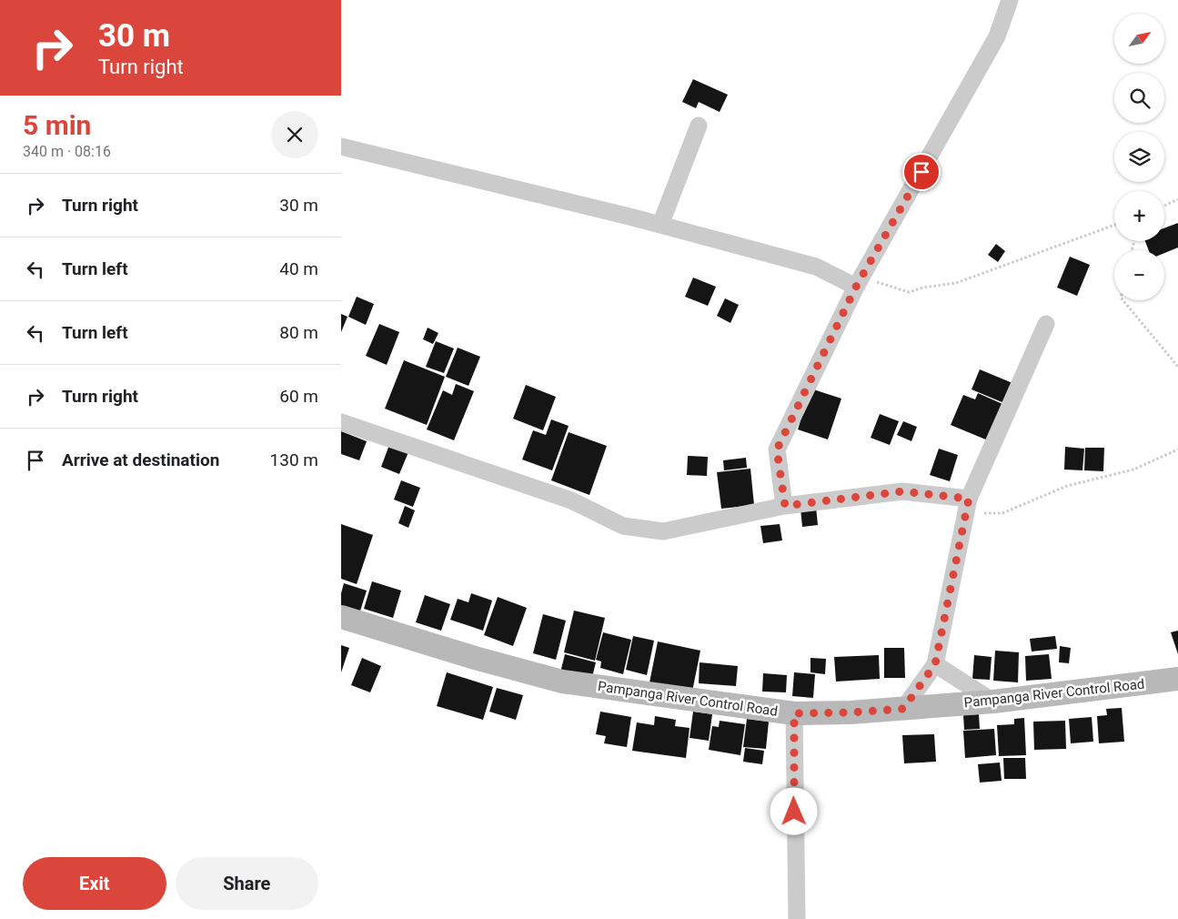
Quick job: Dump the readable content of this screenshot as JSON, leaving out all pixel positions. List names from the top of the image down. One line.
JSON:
{"streets":{"main road":["Pampanga River Control Road"]},"north":"top right","page":{"turn":["30 m","Turn right"],"map_buttons":["+","−"],"heading":["5 min","340 m · 08:16"],"list":[{"name":"Turn right","value":"30 m"},{"name":"Turn left","value":"40 m"},{"name":"Turn left","value":"80 m"},{"name":"Turn right","value":"60 m"},{"name":"Arrive at destination","value":"130 m"}],"buttons":["Exit","Share"]}}
